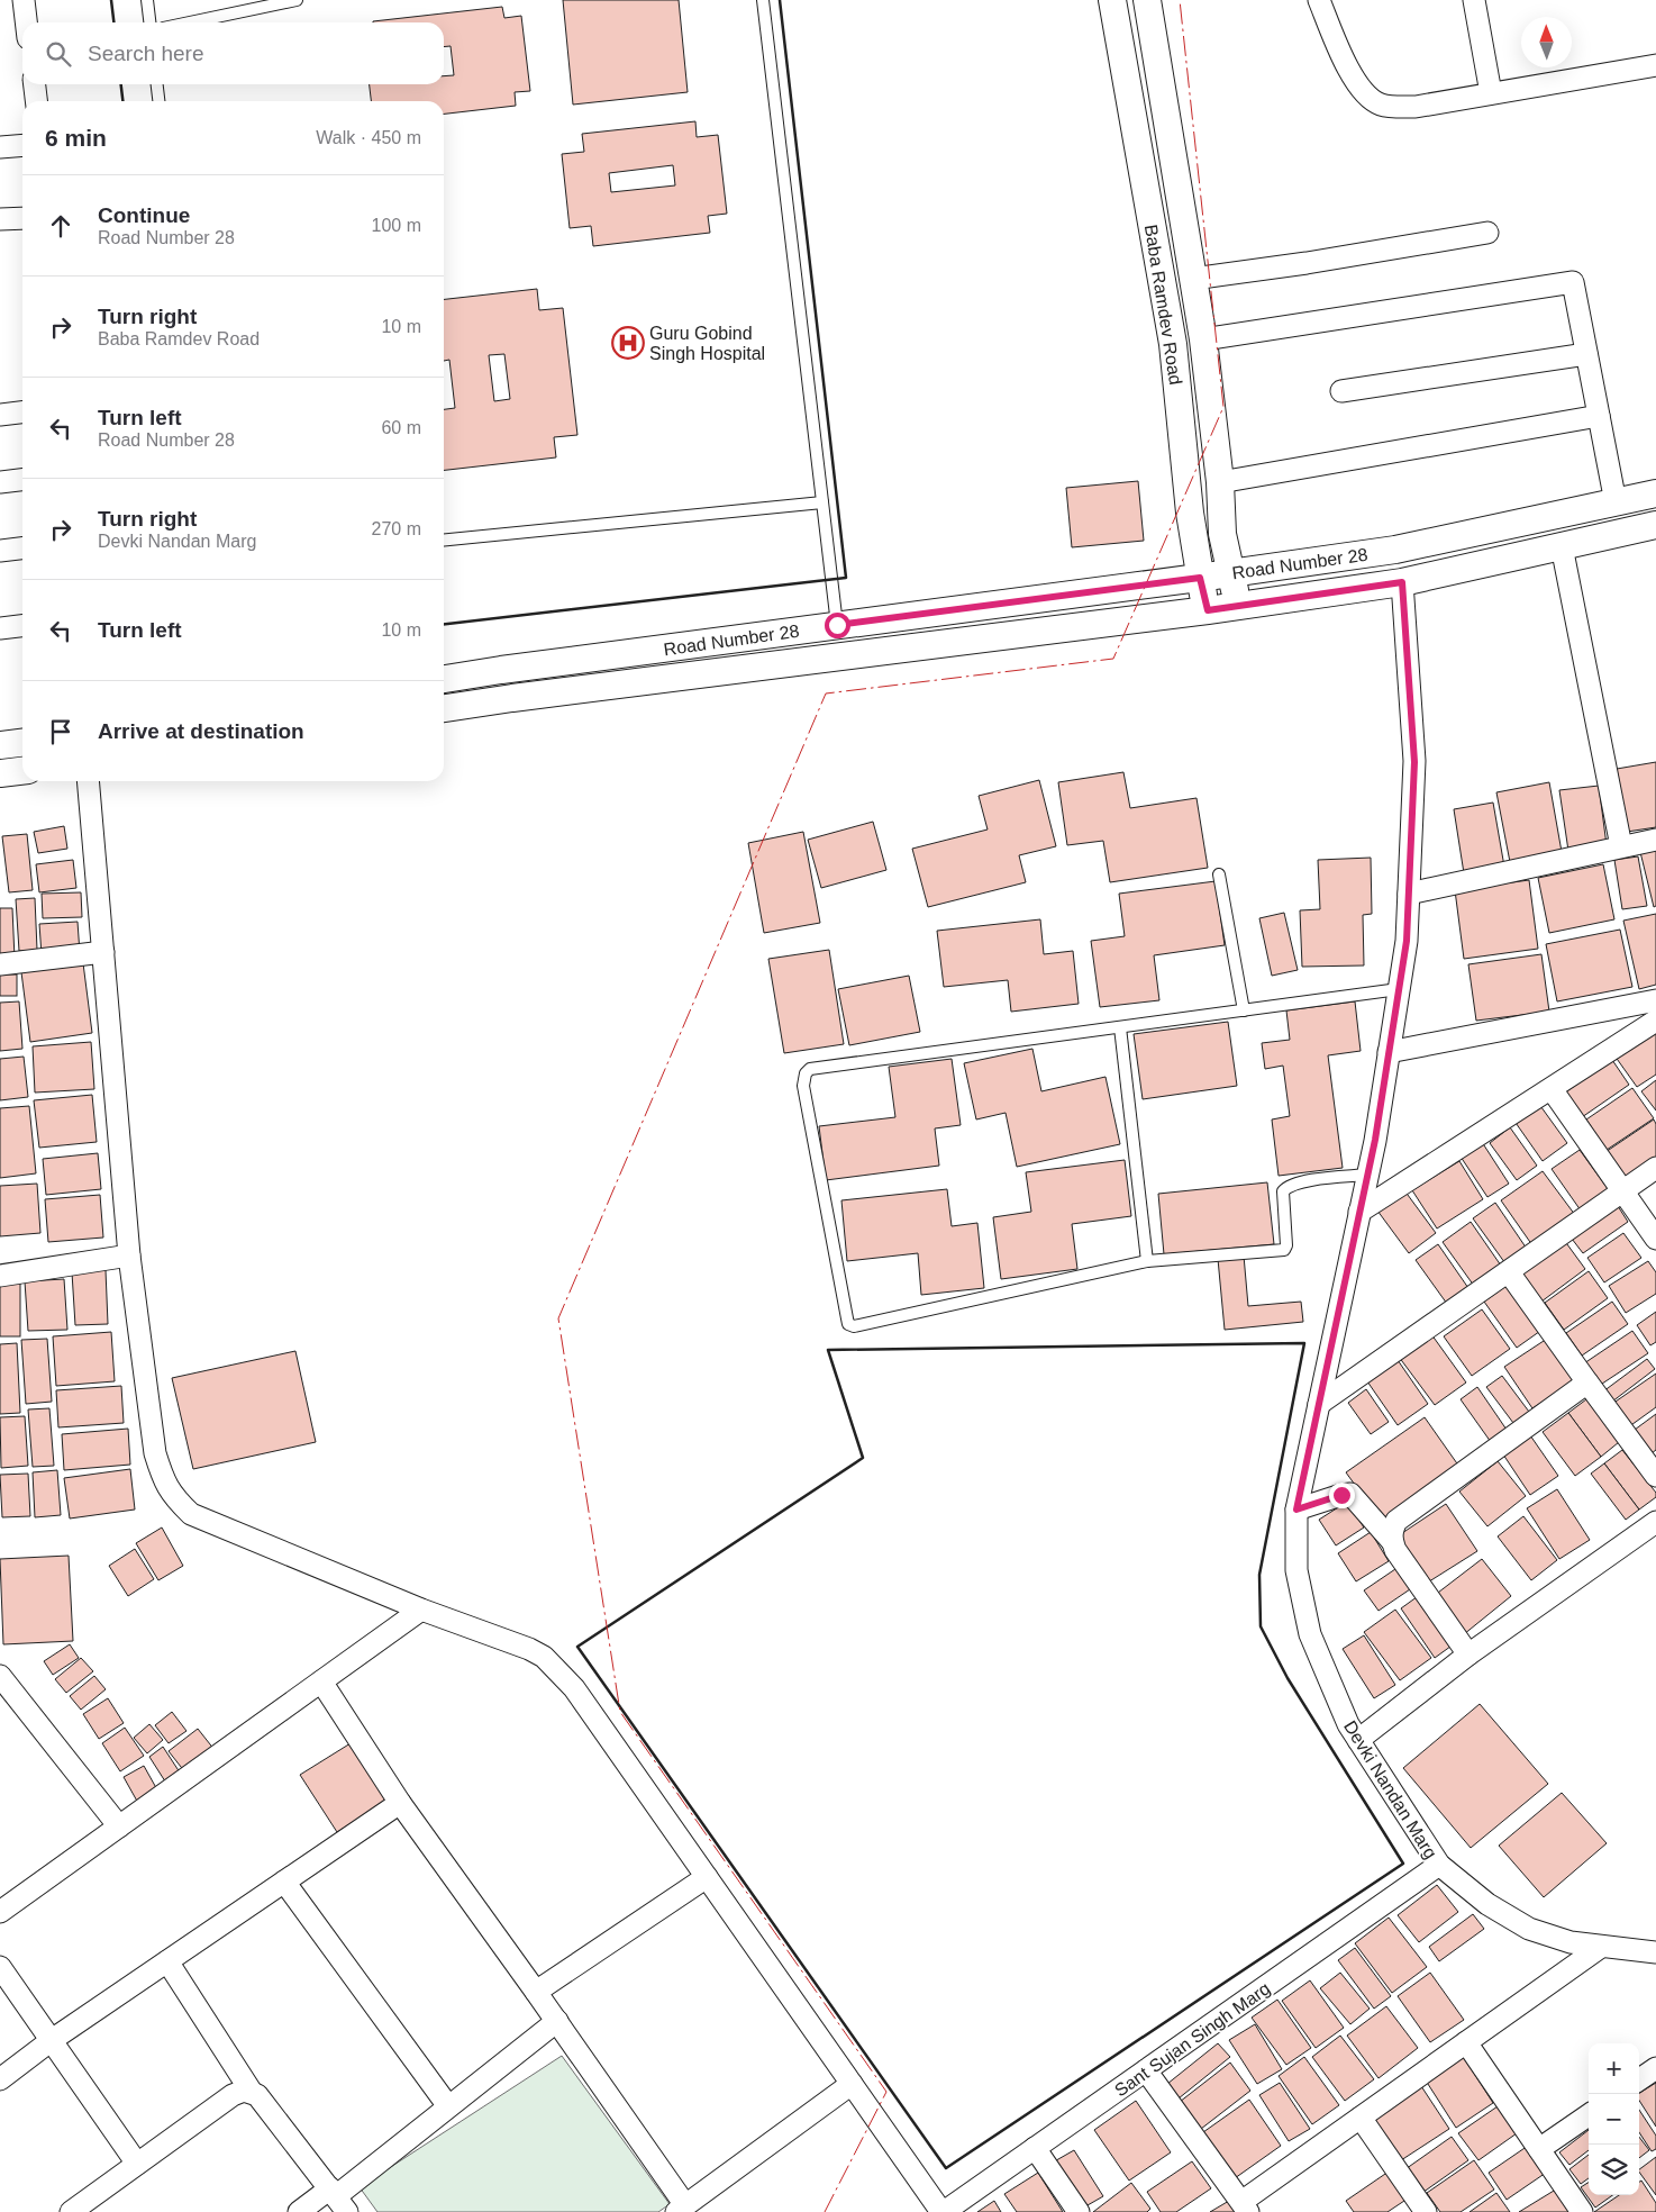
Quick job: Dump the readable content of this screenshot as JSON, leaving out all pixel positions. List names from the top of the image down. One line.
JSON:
{"streets":{"street":["Baba Ramdev Road","Road Number 28","Devki Nandan Marg","Sant Sujan Singh Marg"]},"crossings":[["Baba Ramdev Road","Road Number 28"],["Road Number 28","Devki Nandan Marg"],["Devki Nandan Marg","Sant Sujan Singh Marg"]],"places":{"hospital":["Guru Gobind Singh Hospital"]},"north":"top","page":{"search":"Search here","heading":["6 min","Walk · 450 m"],"list":[["Continue","Road Number 28","100 m"],["Turn right","Baba Ramdev Road","10 m"],["Turn left","Road Number 28","60 m"],["Turn right","Devki Nandan Marg","270 m"],["Turn left","10 m"],"Arrive at destination"],"map_buttons":["+","−"]}}
